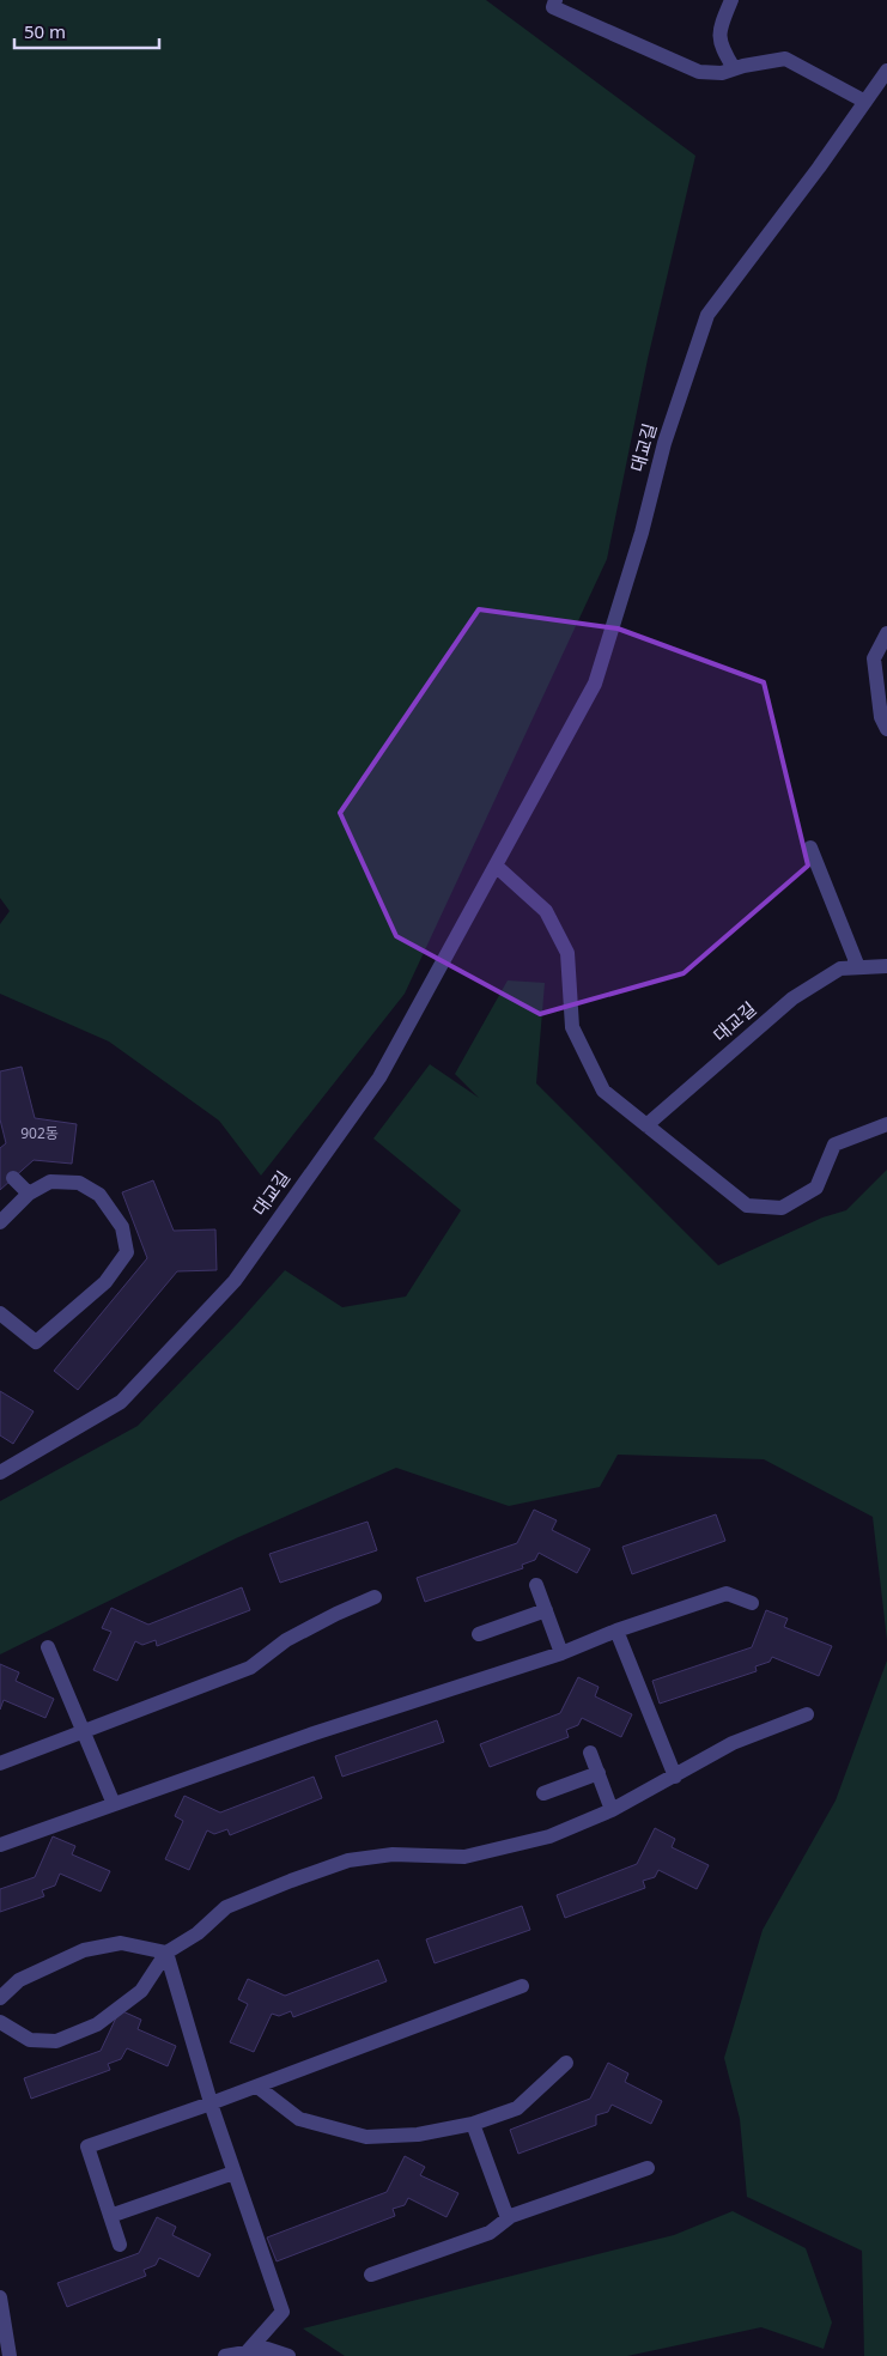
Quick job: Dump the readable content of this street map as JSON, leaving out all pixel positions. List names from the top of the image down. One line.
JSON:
{"streets":{"street":["대교길"]},"house_numbers":["902동"],"scale_bar":"50 m"}
